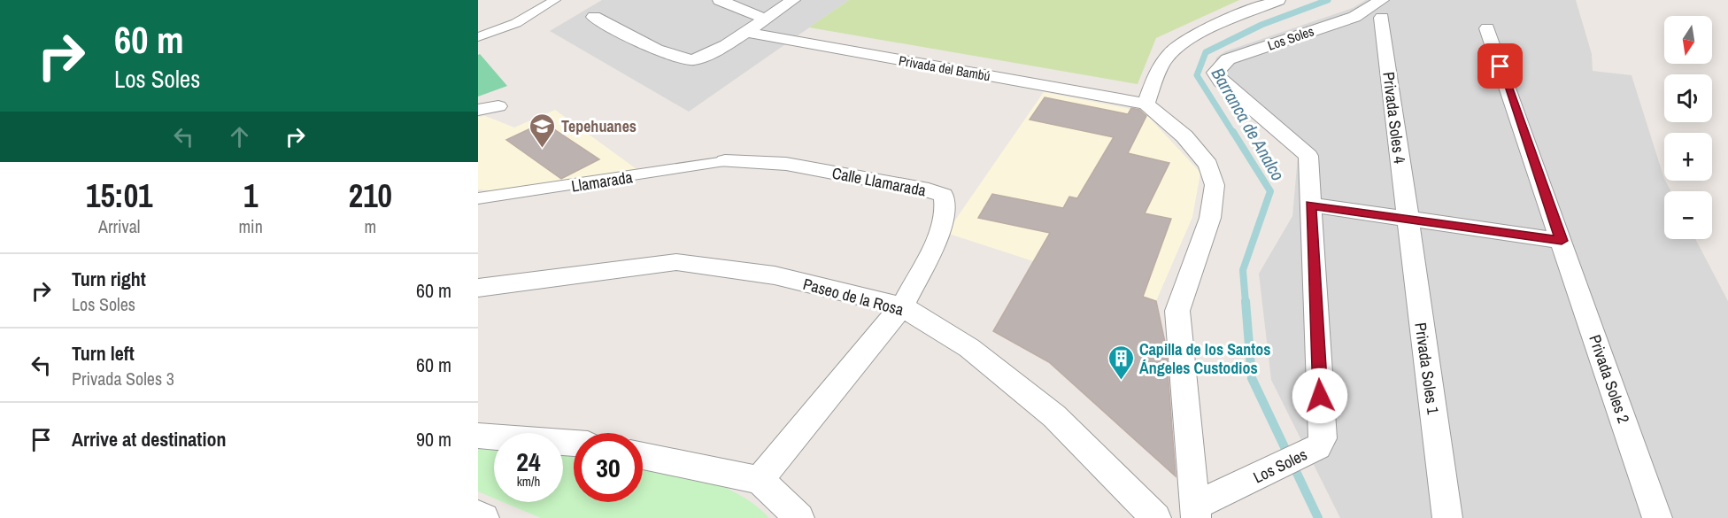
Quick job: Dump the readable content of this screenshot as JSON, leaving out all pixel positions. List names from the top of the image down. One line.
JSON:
{"streets":{"street":["Los Soles","Privada del Bambú","Privada Soles 4","Llamarada","Calle Llamarada","Paseo de la Rosa","Privada Soles 1","Privada Soles 2"]},"crossings":[["Los Soles","Privada Soles 4"],["Privada Soles 4","Privada Soles 1"],["Llamarada","Calle Llamarada"],["Calle Llamarada","Paseo de la Rosa"]],"water":["Barranca de Analco"],"places":{"school or university":["Tepehuanes"],"building":["Capilla de los Santos Ángeles Custodios"]},"north":"bottom","page":{"turn":["60 m","Los Soles"],"map_buttons":["+","−"],"eta":["15:01","Arrival","1","min","210","m"],"list":[{"name":"Turn right","note":"Los Soles","value":"60 m"},{"name":"Turn left","note":"Privada Soles 3","value":"60 m"},{"name":"Arrive at destination","value":"90 m"}],"speed":"24 km/h","limit":"30"}}
